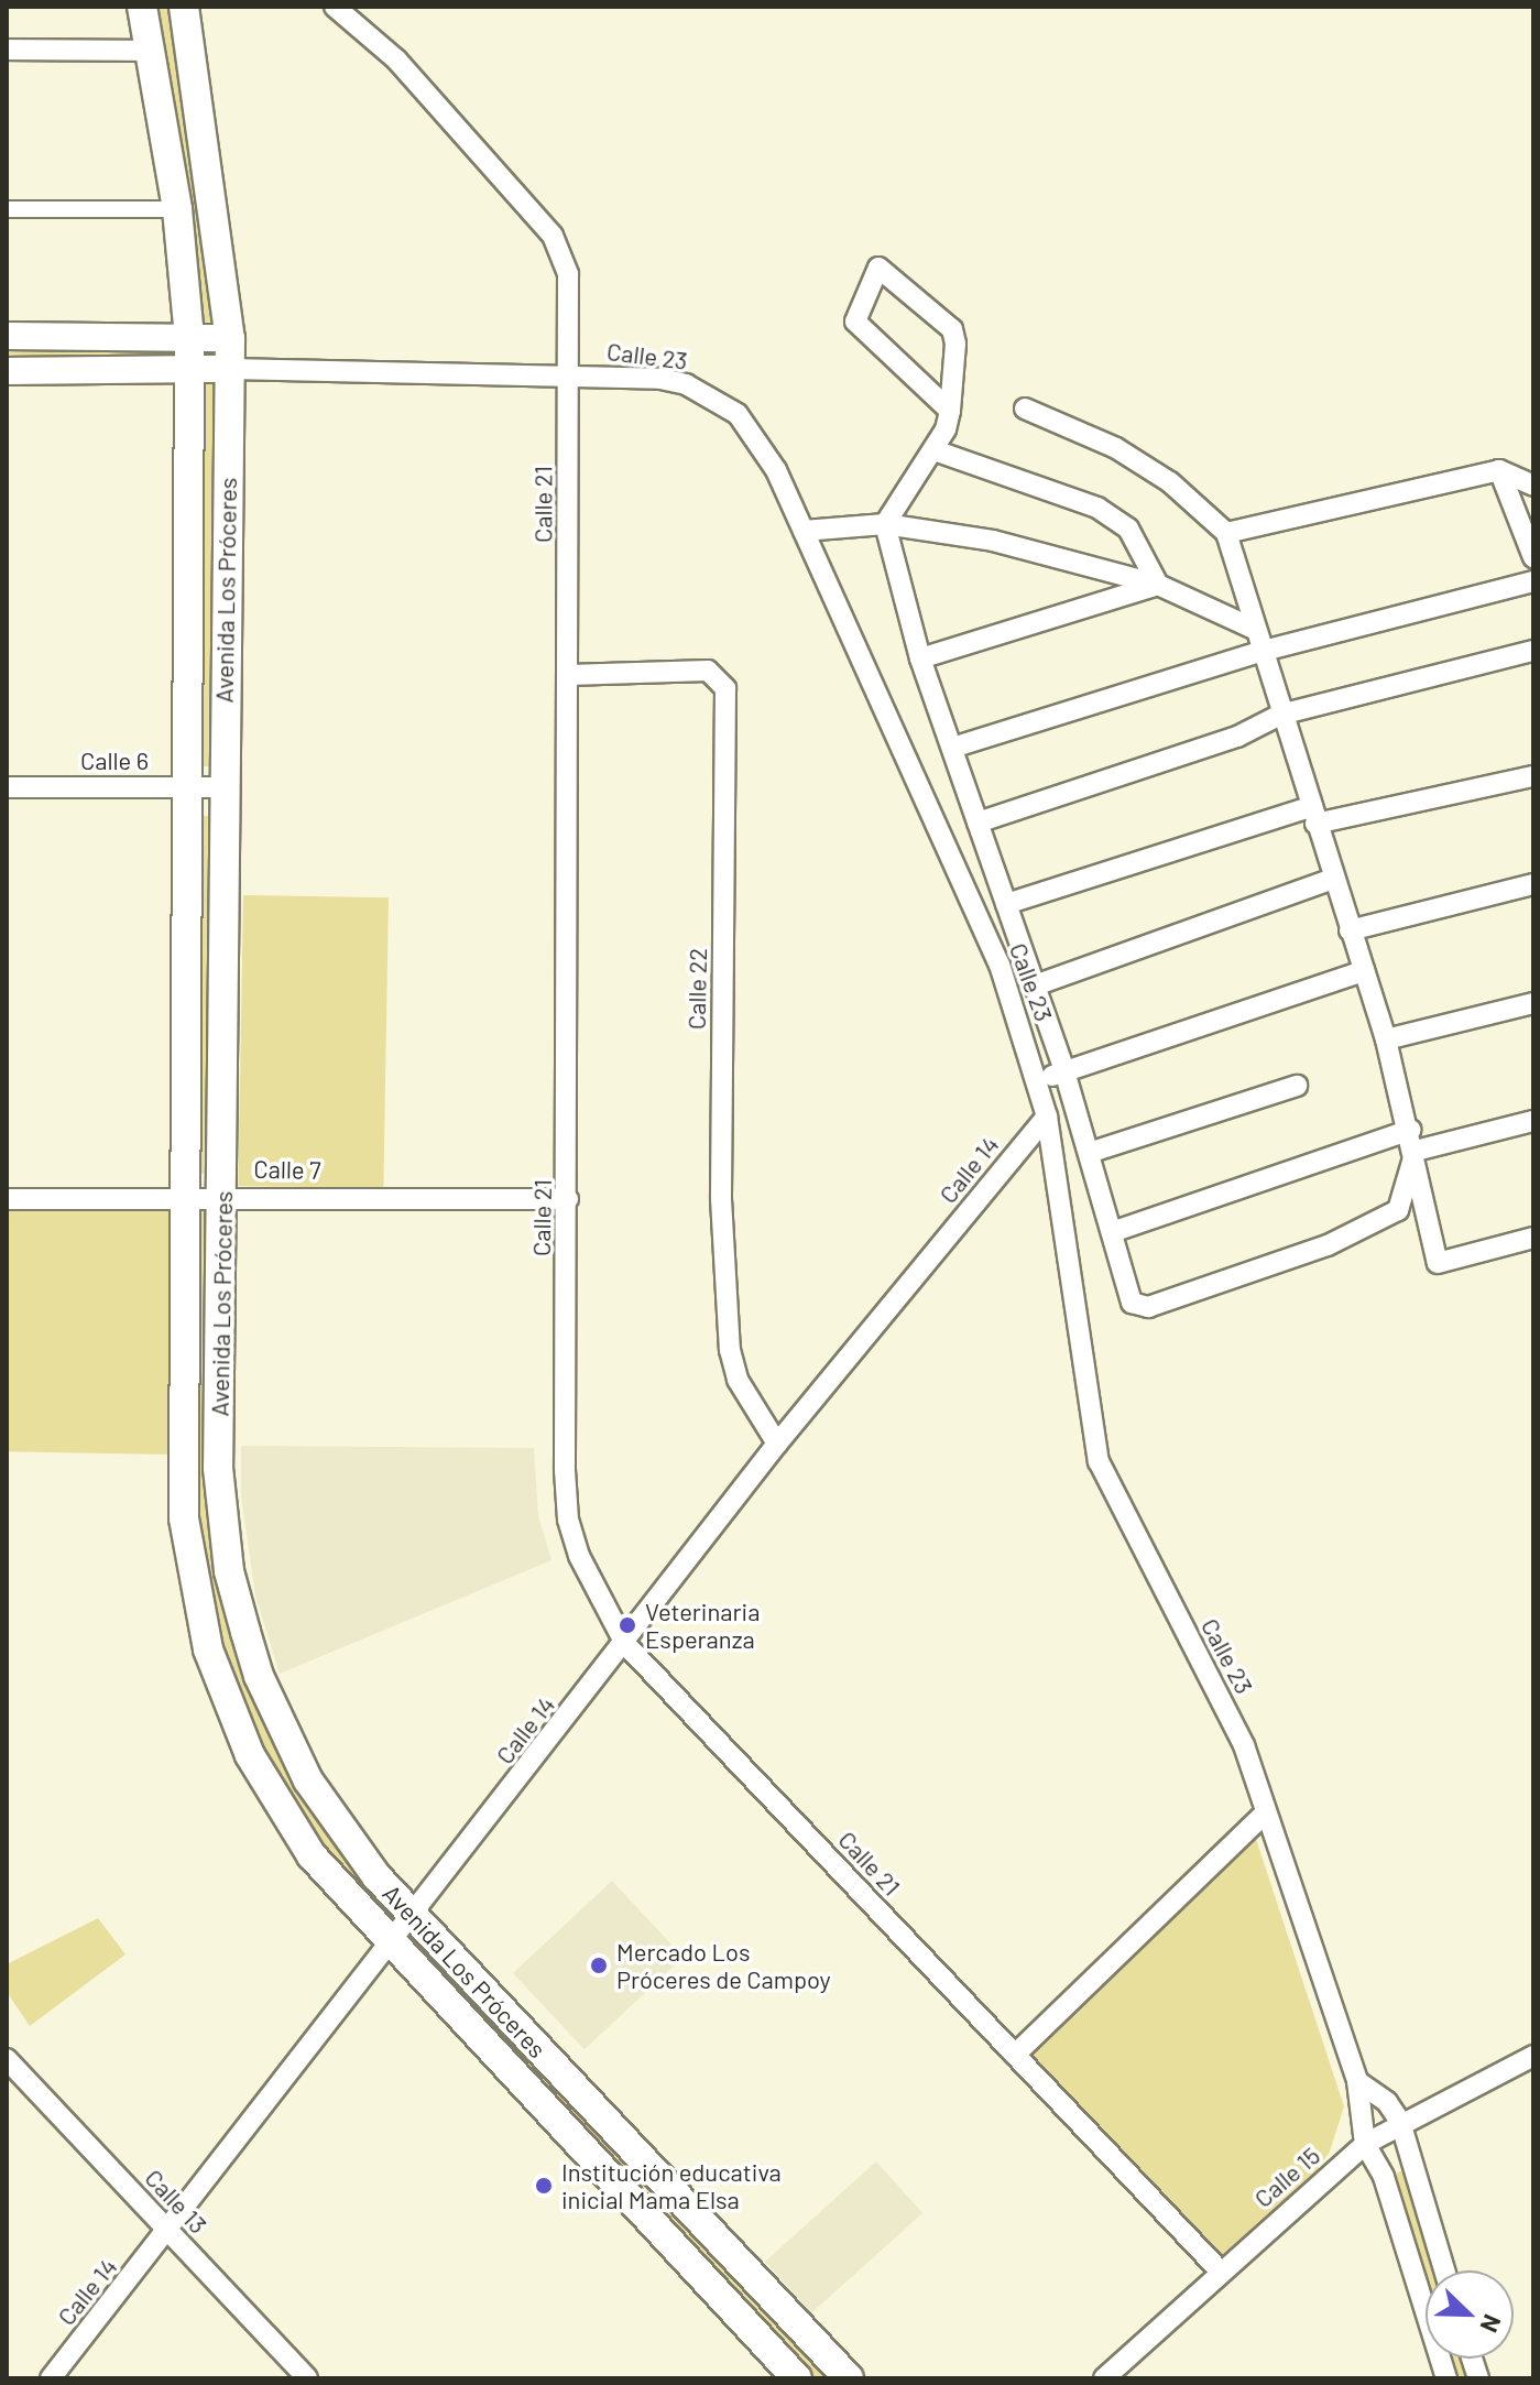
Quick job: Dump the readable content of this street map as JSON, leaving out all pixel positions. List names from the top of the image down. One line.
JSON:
{"streets":{"main road":["Avenida Los Próceres"],"street":["Calle 23","Calle 21","Calle 6","Calle 22","Calle 7","Calle 14","Calle 15","Calle 13"]},"crossings":[["Calle 23","Calle 21"],["Calle 23","Avenida Los Próceres"],["Calle 23","Calle 14"],["Calle 23","Calle 15"],["Calle 21","Calle 22"],["Calle 21","Calle 7"],["Calle 21","Calle 14"],["Calle 21","Calle 15"],["Avenida Los Próceres","Calle 6"],["Avenida Los Próceres","Calle 7"],["Avenida Los Próceres","Calle 14"],["Calle 22","Calle 14"],["Calle 14","Calle 13"]],"places":["Veterinaria Esperanza","Mercado Los Próceres de Campoy","Institución educativa inicial Mama Elsa"],"north":"bottom right"}
